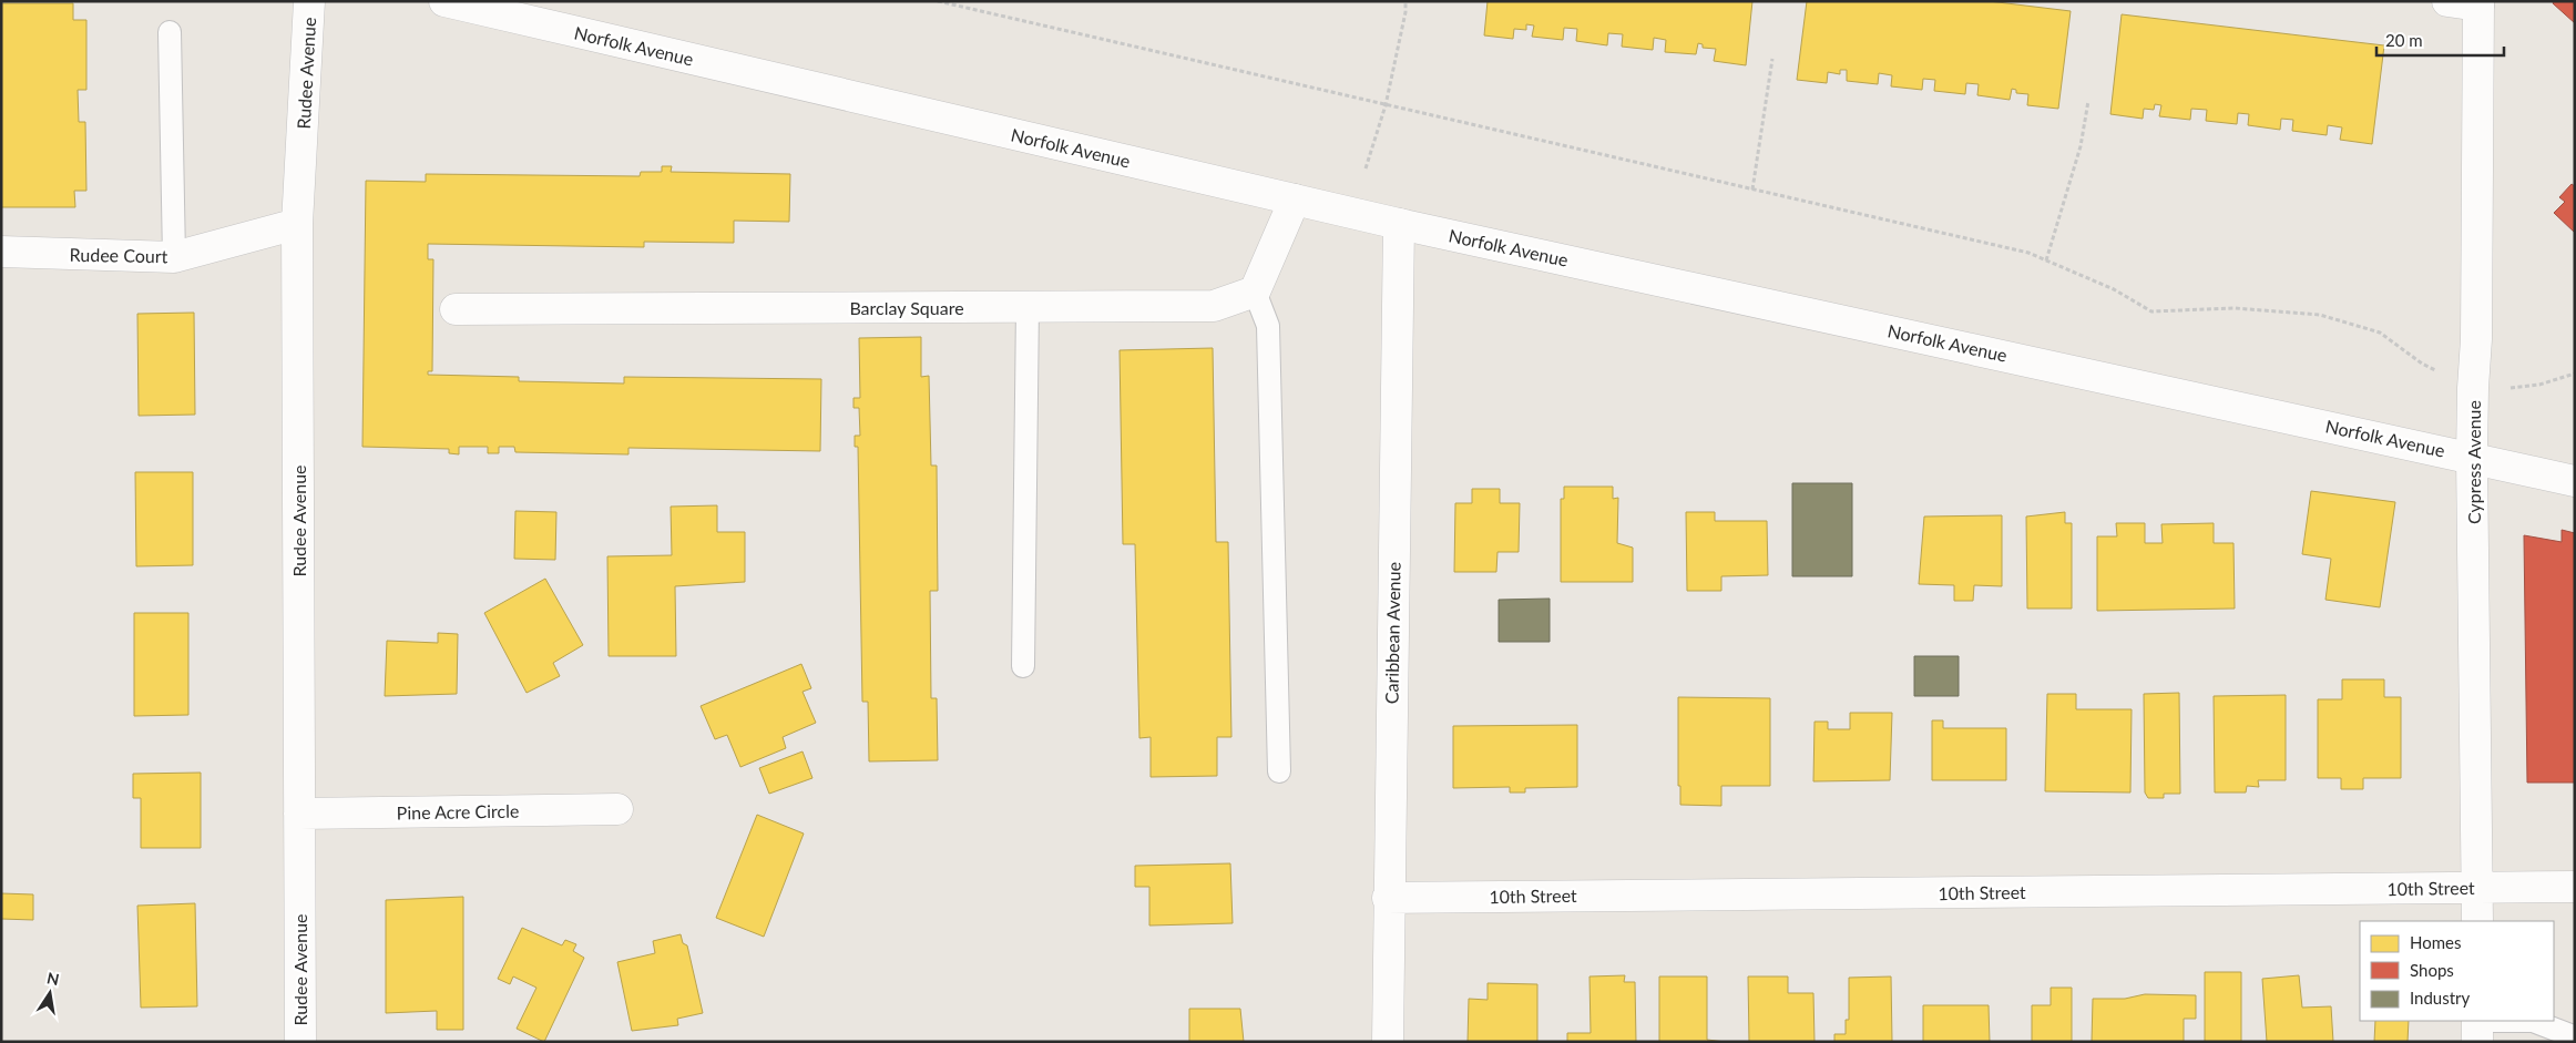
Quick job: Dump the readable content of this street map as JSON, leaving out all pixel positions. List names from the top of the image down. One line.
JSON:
{"streets":{"street":["Norfolk Avenue","Rudee Avenue","Rudee Court","Barclay Square","Cypress Avenue","Caribbean Avenue","Pine Acre Circle","10th Street"]},"crossings":[["Norfolk Avenue","Cypress Avenue"],["Norfolk Avenue","Caribbean Avenue"],["Rudee Avenue","Rudee Court"],["Rudee Avenue","Pine Acre Circle"],["Cypress Avenue","10th Street"],["Caribbean Avenue","10th Street"]],"legend":["Homes","Shops","Industry"],"scale_bar":"20 m","north":"top"}
